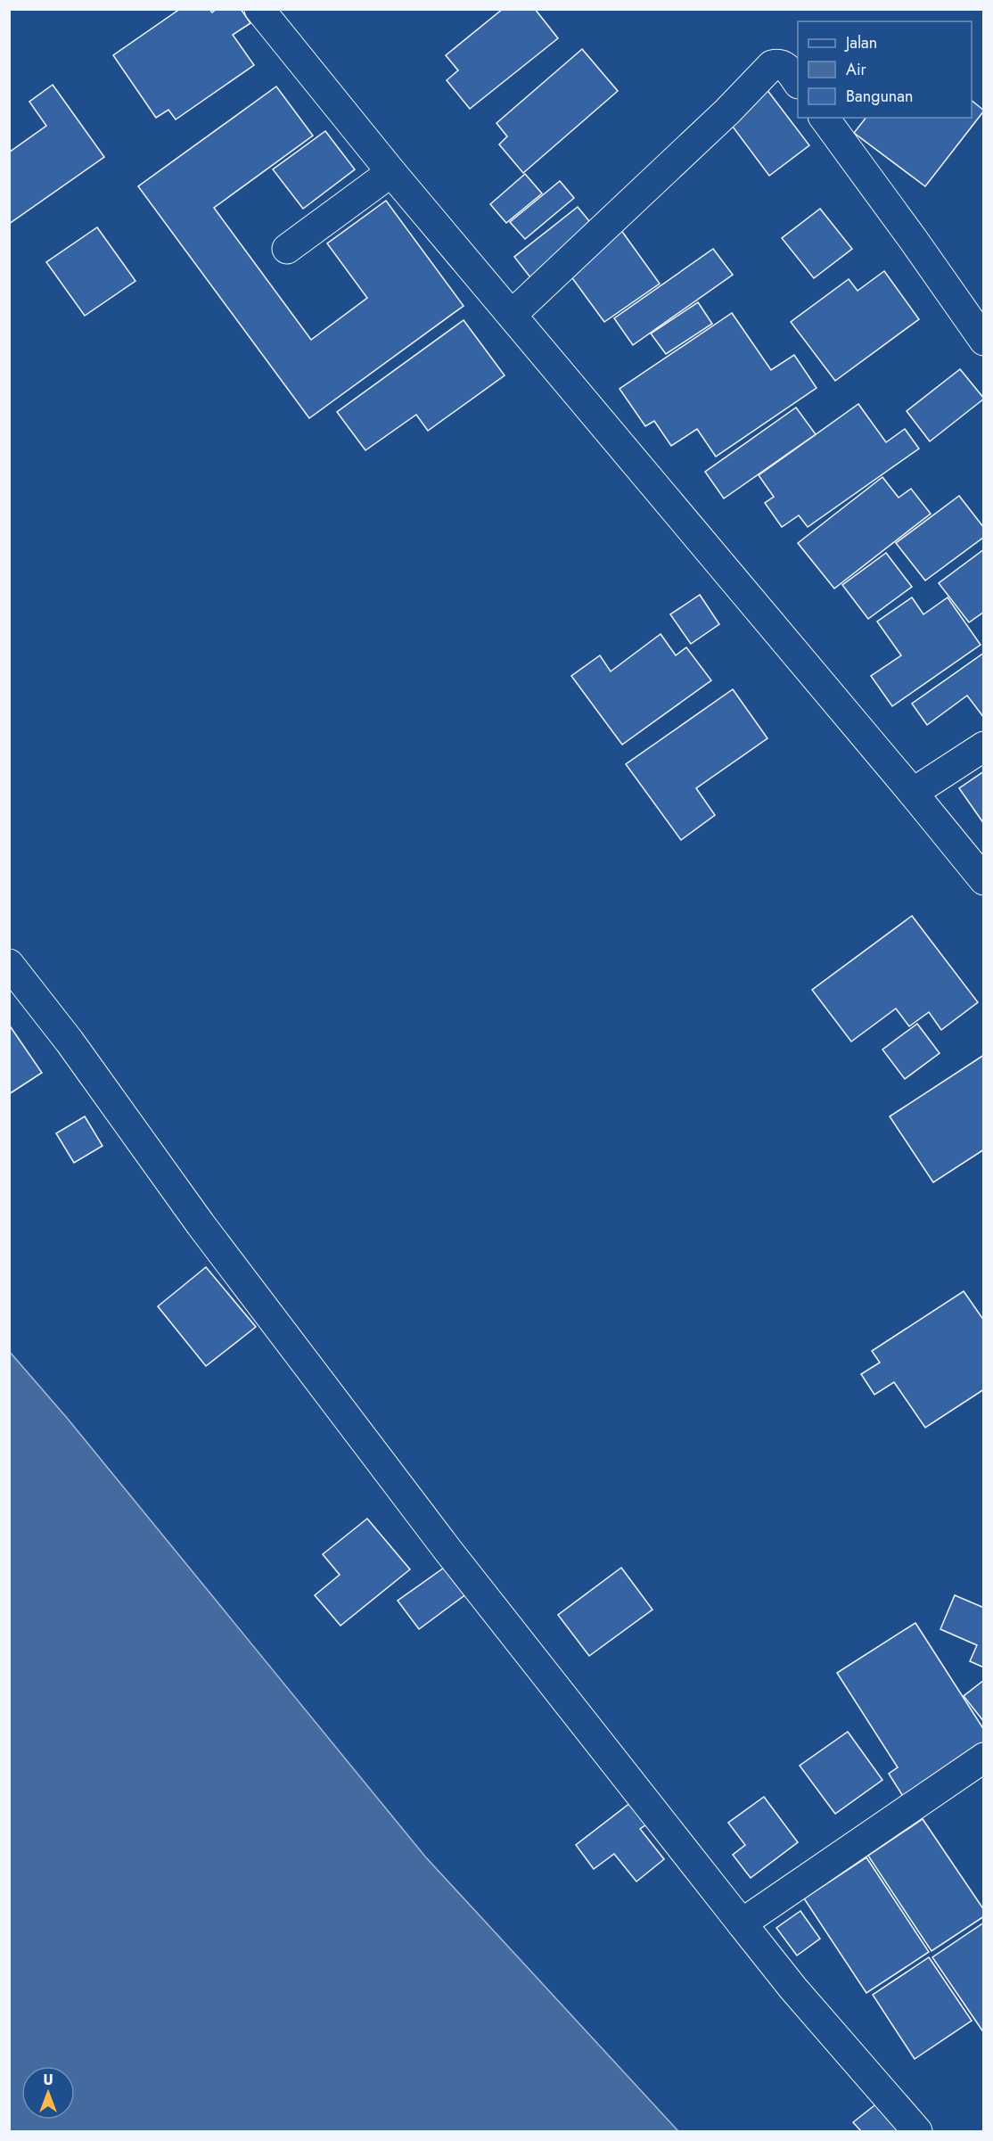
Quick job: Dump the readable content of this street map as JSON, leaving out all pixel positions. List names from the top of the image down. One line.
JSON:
{"legend":["Jalan","Air","Bangunan"],"north":"top"}
